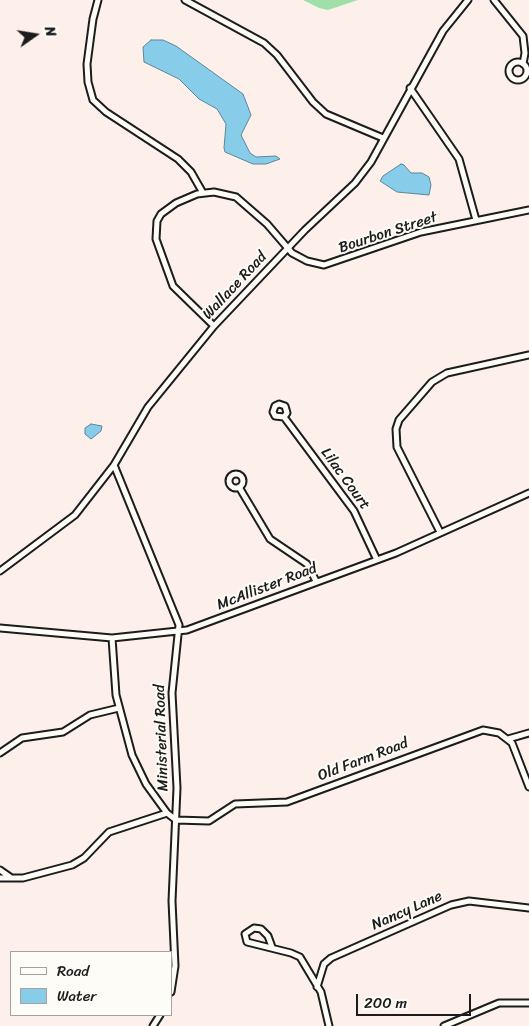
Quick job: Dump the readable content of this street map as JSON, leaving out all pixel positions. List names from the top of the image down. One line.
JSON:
{"streets":{"street":["Bourbon Street","Wallace Road","Lilac Court","McAllister Road","Ministerial Road","Old Farm Road","Nancy Lane"]},"crossings":[["Bourbon Street","Wallace Road"],["Wallace Road","Ministerial Road"],["Lilac Court","McAllister Road"],["McAllister Road","Ministerial Road"],["Ministerial Road","Old Farm Road"]],"legend":["Road","Water"],"scale_bar":"200 m","north":"right"}
